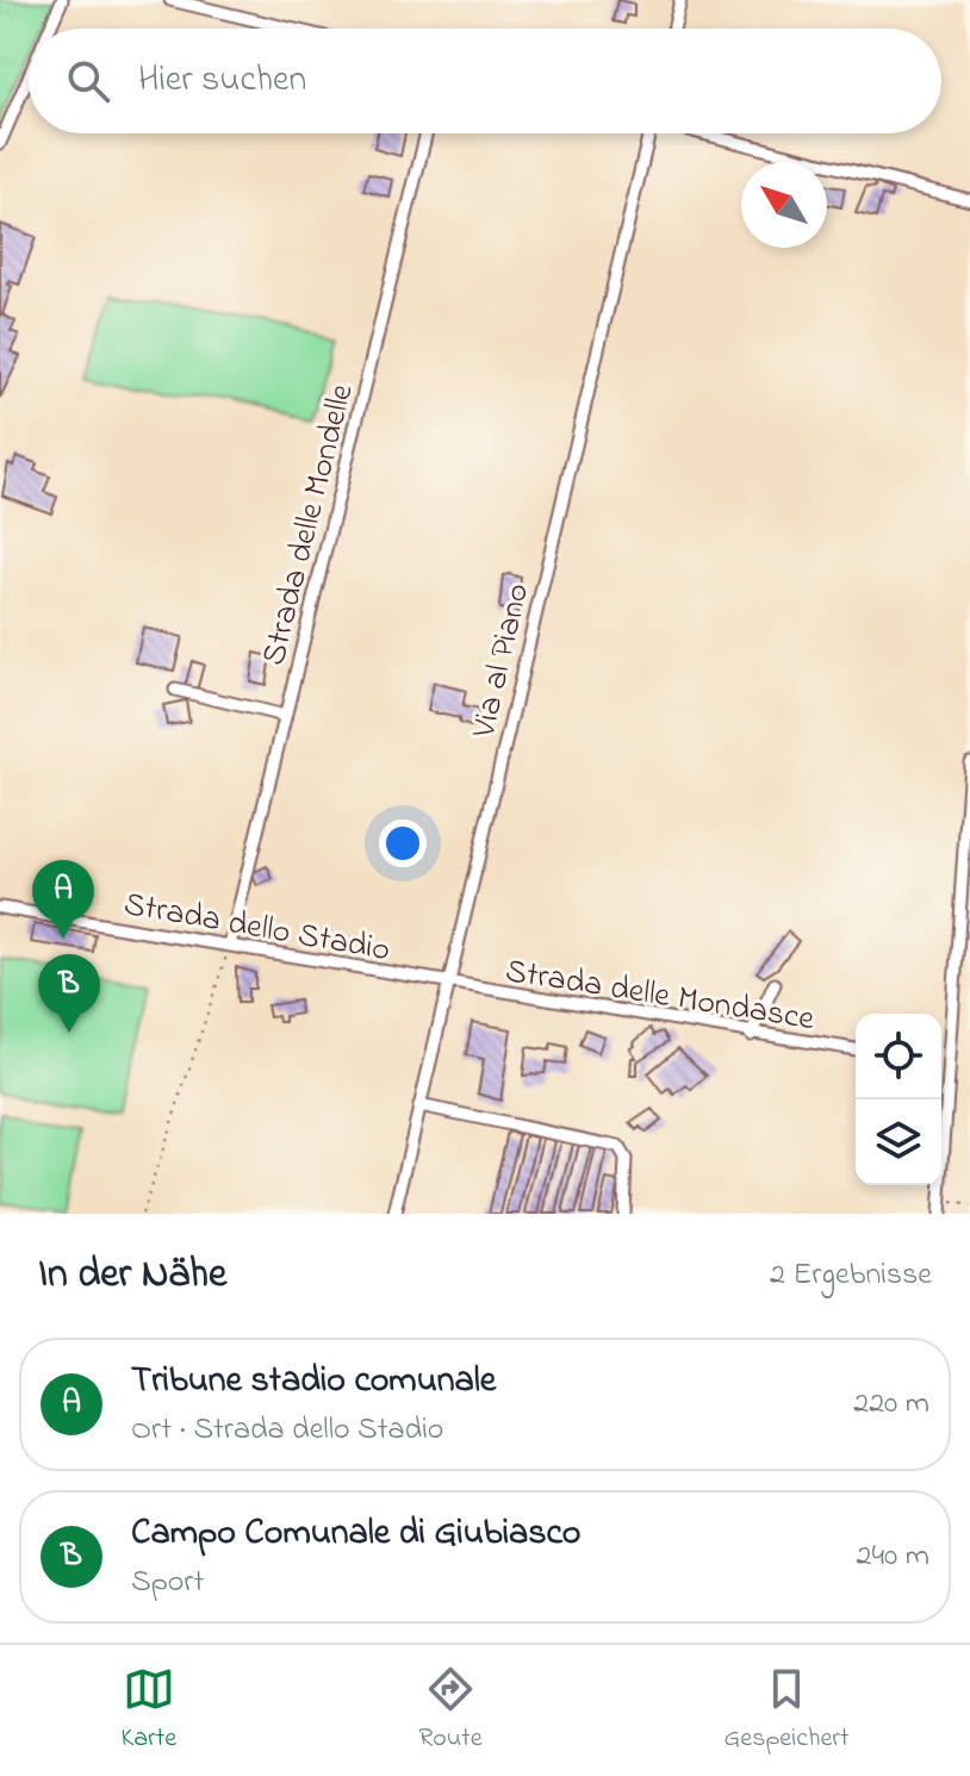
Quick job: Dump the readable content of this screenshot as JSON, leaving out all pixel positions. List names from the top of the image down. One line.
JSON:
{"streets":{"street":["Strada delle Mondelle","Via al Piano","Strada dello Stadio","Strada delle Mondasce"]},"crossings":[["Strada delle Mondelle","Strada dello Stadio"],["Via al Piano","Strada dello Stadio"],["Via al Piano","Strada delle Mondasce"],["Strada dello Stadio","Strada delle Mondasce"]],"north":"top left","page":{"search":"Hier suchen","pins":["A","B"],"heading":["In der Nähe","2 Ergebnisse"],"list":[{"mark":"A","name":"Tribune stadio comunale","note":"Ort · Strada dello Stadio","value":"220 m"},{"mark":"B","name":"Campo Comunale di Giubiasco","note":"Sport","value":"240 m"}],"nav":["Karte","Route","Gespeichert"]}}
